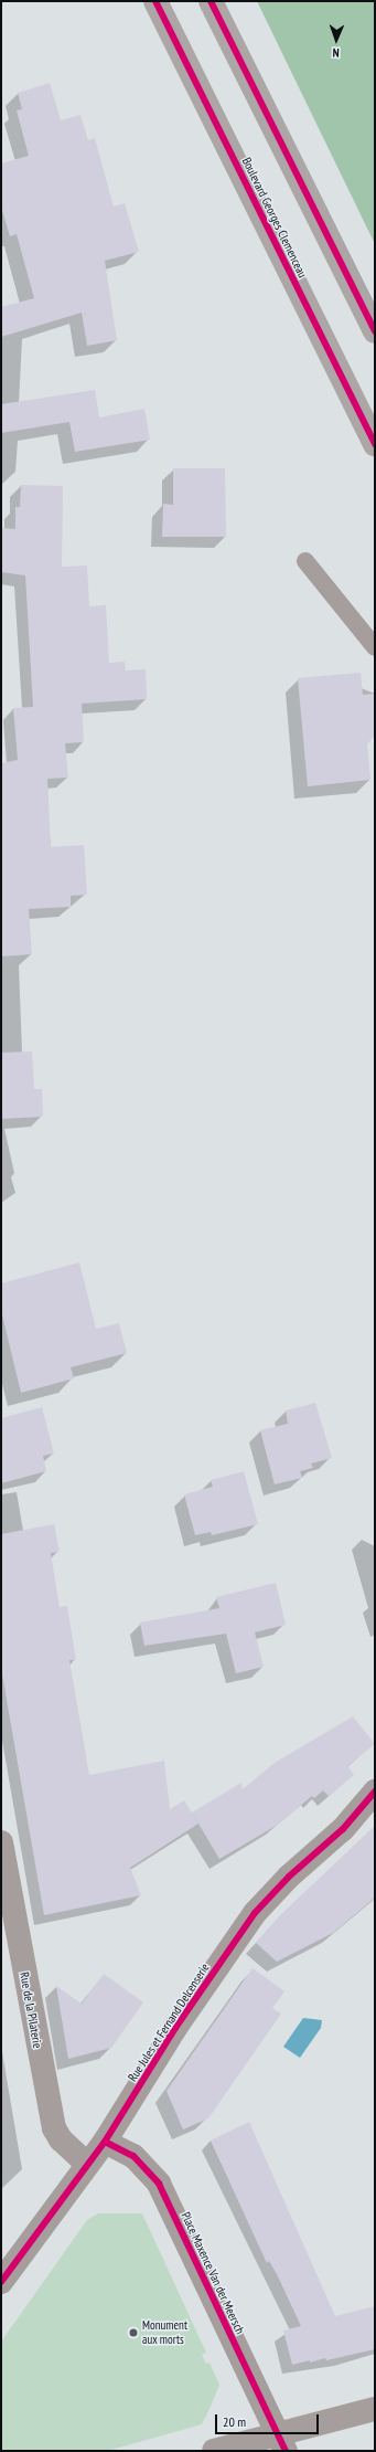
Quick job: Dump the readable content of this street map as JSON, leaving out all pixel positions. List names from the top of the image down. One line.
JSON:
{"streets":{"main road":["Boulevard Georges Clemenceau"],"street":["Rue de la Pilaterie","Rue Jules et Fernand Delcenserie","Place Maxence Van der Meersch"]},"crossings":[["Rue de la Pilaterie","Rue Jules et Fernand Delcenserie"],["Rue Jules et Fernand Delcenserie","Place Maxence Van der Meersch"]],"places":["Monument aux morts"],"scale_bar":"20 m","north":"bottom"}
